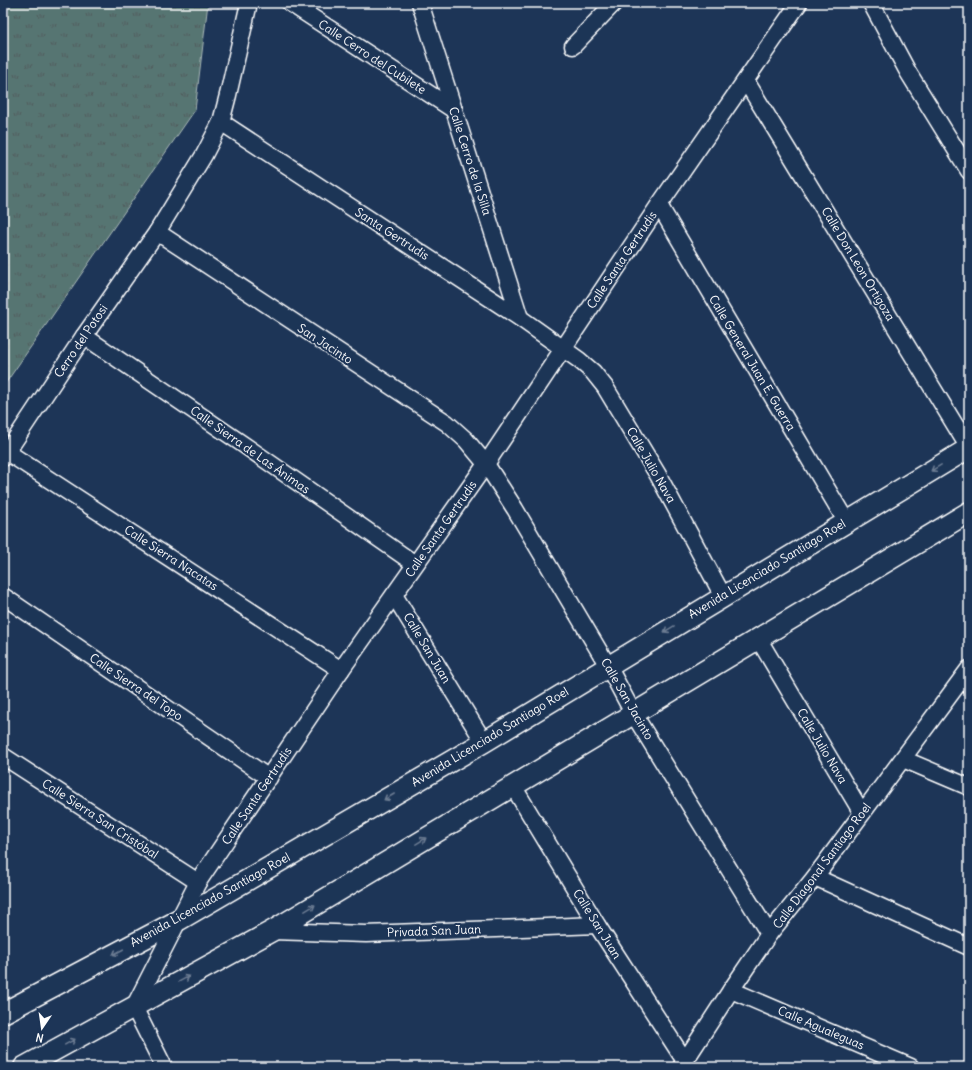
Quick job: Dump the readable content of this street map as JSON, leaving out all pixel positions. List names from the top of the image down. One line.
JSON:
{"streets":{"street":["Calle Cerro del Cubilete","Calle Cerro de la Silla","Santa Gertrudis","Calle Santa Gertrudis","Calle Don Leon Ortigoza","Cerro del Potosi","San Jacinto","Calle General Juan E. Guerra","Calle Sierra de Las Ánimas","Calle Julio Nava","Calle Sierra Nacatas","Avenida Licenciado Santiago Roel","Calle San Juan","Calle Sierra del Topo","Calle San Jacinto","Calle Sierra San Cristóbal","Calle Diagonal Santiago Roel","Privada San Juan","Calle Agualeguas"]},"crossings":[["Calle Cerro del Cubilete","Calle Cerro de la Silla"],["Calle Cerro de la Silla","Santa Gertrudis"],["Santa Gertrudis","Calle Santa Gertrudis"],["Santa Gertrudis","Cerro del Potosi"],["Santa Gertrudis","Calle Julio Nava"],["Calle Santa Gertrudis","Calle Don Leon Ortigoza"],["Calle Santa Gertrudis","San Jacinto"],["Calle Santa Gertrudis","Calle General Juan E. Guerra"],["Calle Santa Gertrudis","Calle Sierra de Las Ánimas"],["Calle Santa Gertrudis","Calle Julio Nava"],["Calle Santa Gertrudis","Calle Sierra Nacatas"],["Calle Santa Gertrudis","Avenida Licenciado Santiago Roel"],["Calle Santa Gertrudis","Calle San Juan"],["Calle Santa Gertrudis","Calle Sierra del Topo"],["Calle Santa Gertrudis","Calle San Jacinto"],["Calle Santa Gertrudis","Calle Sierra San Cristóbal"],["Calle Don Leon Ortigoza","Avenida Licenciado Santiago Roel"],["Cerro del Potosi","San Jacinto"],["Cerro del Potosi","Calle Sierra de Las Ánimas"],["Cerro del Potosi","Calle Sierra Nacatas"],["San Jacinto","Calle San Jacinto"],["Calle General Juan E. Guerra","Avenida Licenciado Santiago Roel"],["Calle Julio Nava","Avenida Licenciado Santiago Roel"],["Calle Julio Nava","Calle Diagonal Santiago Roel"],["Avenida Licenciado Santiago Roel","Calle San Juan"],["Avenida Licenciado Santiago Roel","Calle San Jacinto"],["Calle San Juan","Calle Diagonal Santiago Roel"],["Calle San Juan","Privada San Juan"],["Calle San Jacinto","Calle Diagonal Santiago Roel"],["Calle Diagonal Santiago Roel","Calle Agualeguas"]],"north":"bottom"}
